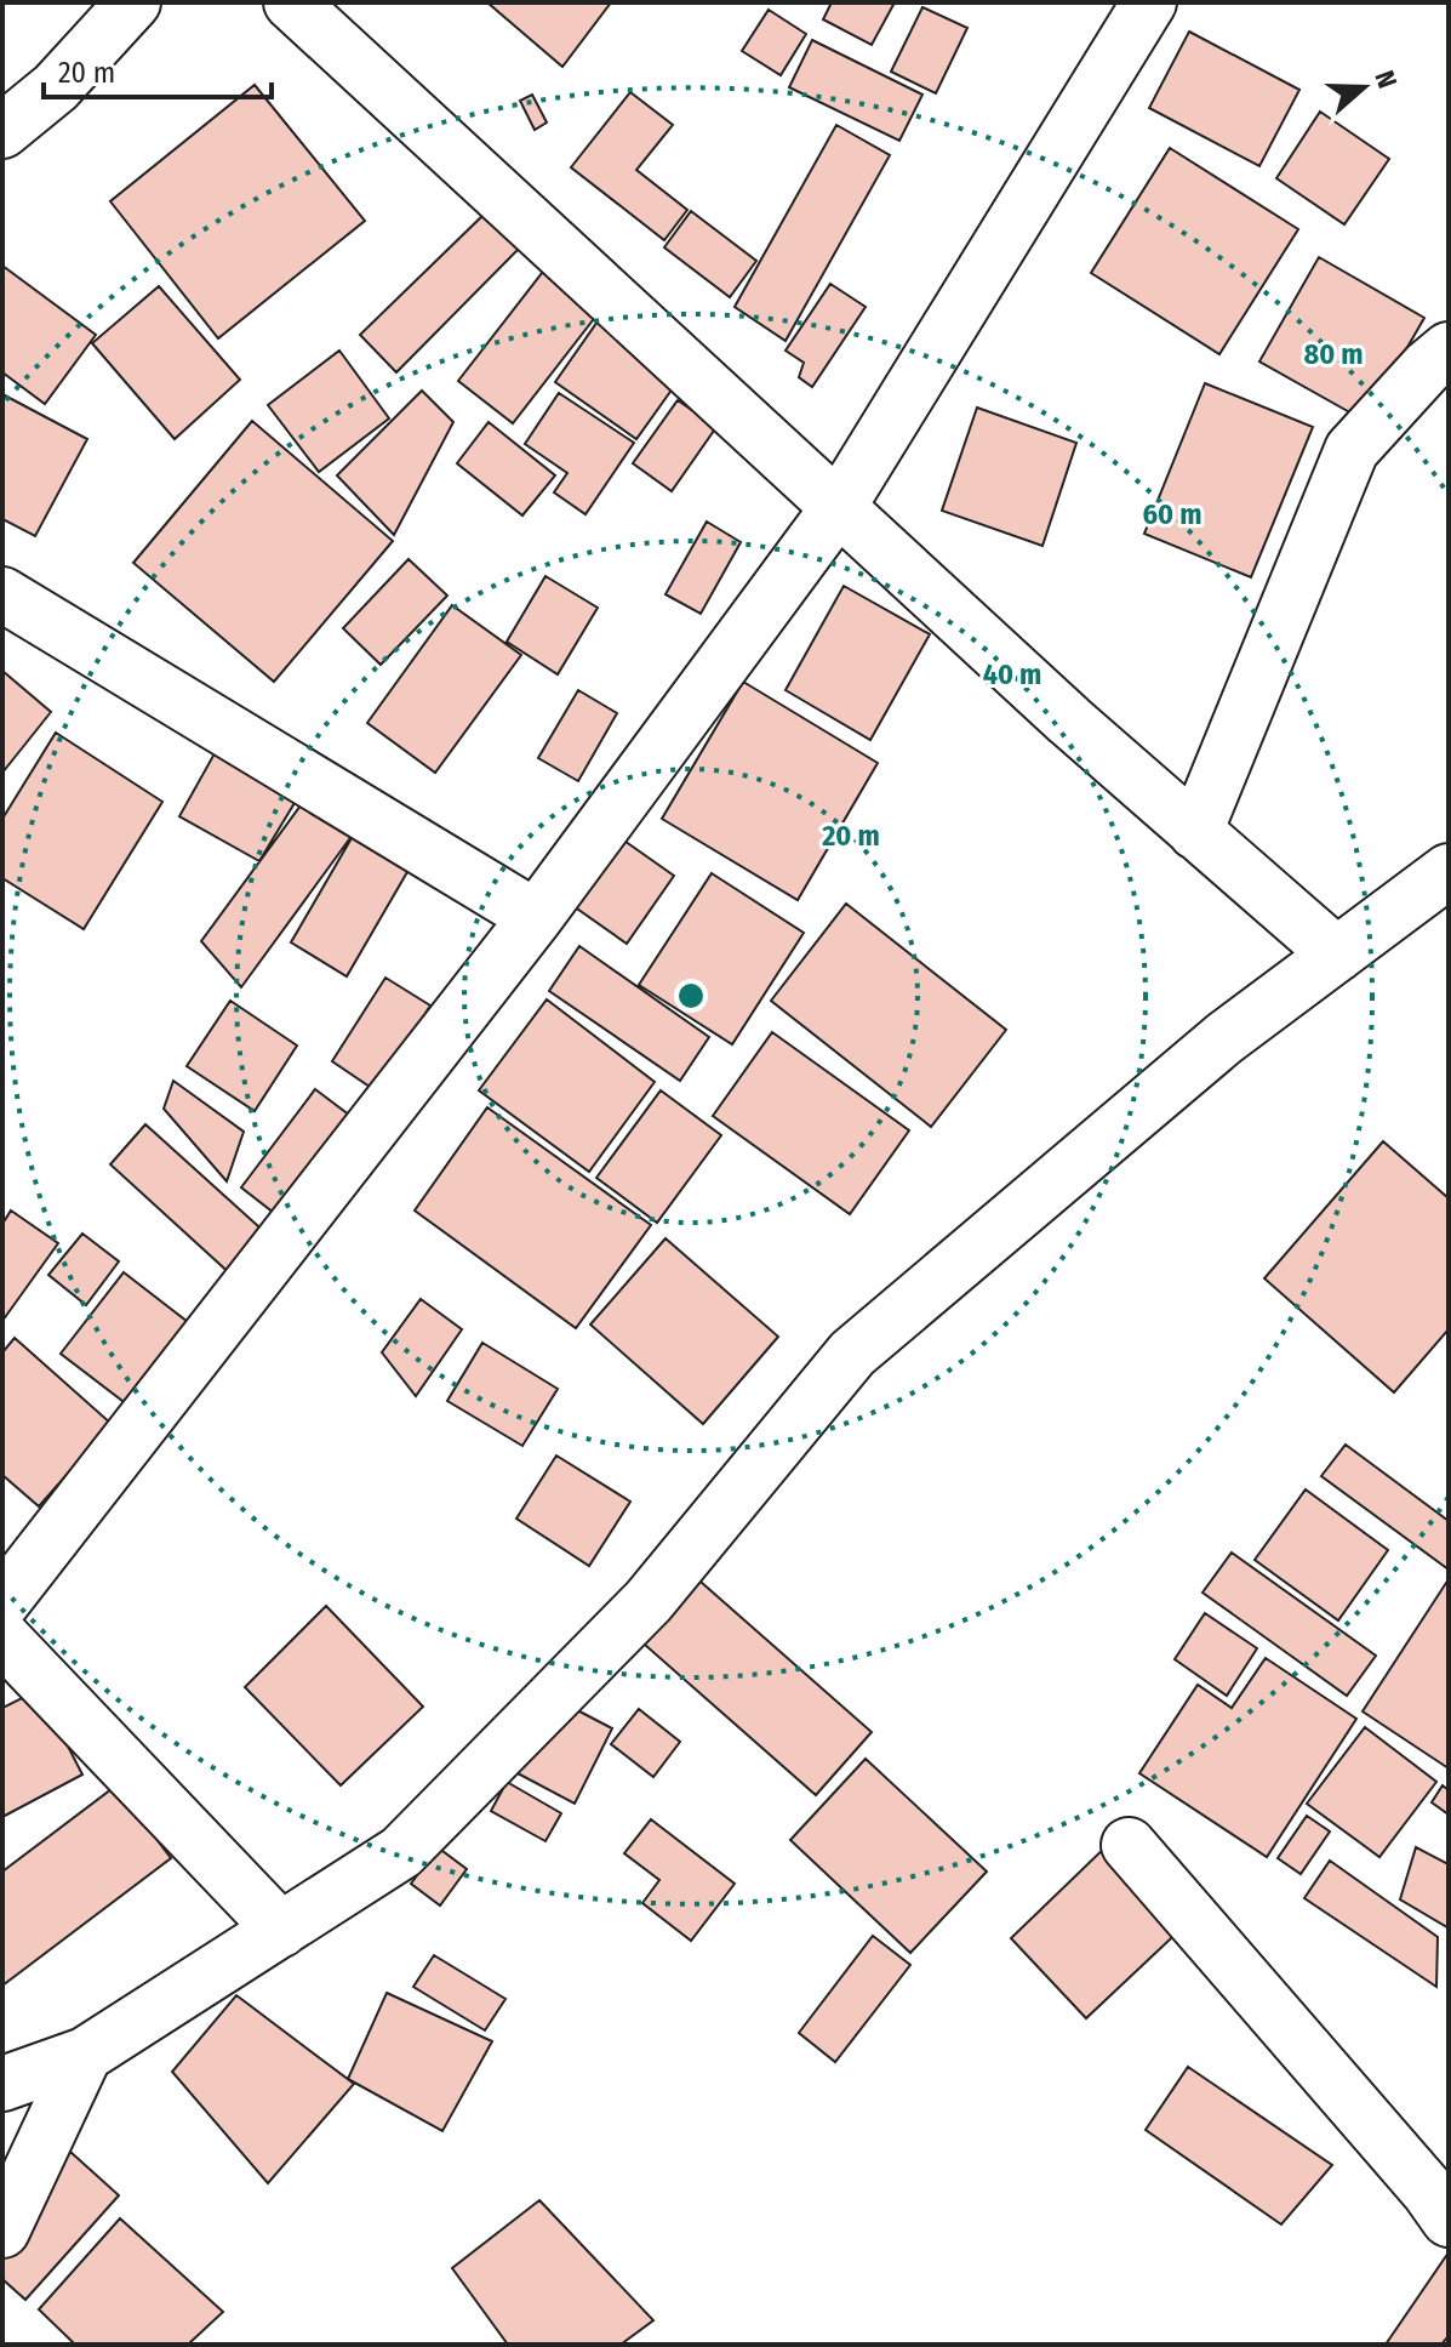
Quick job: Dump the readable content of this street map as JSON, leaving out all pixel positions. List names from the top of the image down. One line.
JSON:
{"scale_bar":"20 m","north":"right","rings":["80 m","60 m","40 m","20 m"]}
